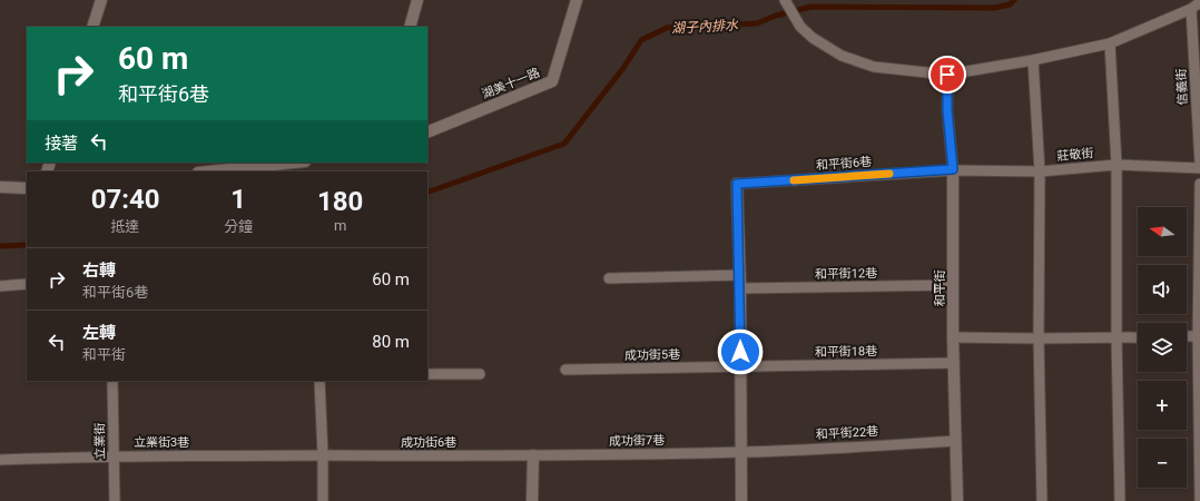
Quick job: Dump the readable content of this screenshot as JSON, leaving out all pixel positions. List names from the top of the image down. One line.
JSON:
{"streets":{"street":["湖美十一路","和平街"],"lane":["信義街","莊敬街","和平街6巷","和平街12巷","和平街18巷","成功街5巷","和平街22巷","立業街","成功街7巷","立業街3巷","成功街6巷"]},"crossings":[["莊敬街","和平街6巷"],["莊敬街","和平街"],["和平街6巷","和平街"],["和平街12巷","和平街"],["和平街","和平街18巷"],["和平街","和平街22巷"],["和平街18巷","成功街5巷"],["和平街22巷","成功街7巷"],["立業街","立業街3巷"],["成功街7巷","成功街6巷"],["立業街3巷","成功街6巷"]],"water":["湖子內排水"],"north":"left","page":{"turn":["60 m","和平街6巷"],"then":"接著","eta":["07:40","抵達","1","分鐘","180","m"],"map_buttons":["+","−"],"list":[{"name":"右轉","note":"和平街6巷","value":"60 m"},{"name":"左轉","note":"和平街","value":"80 m"}]}}
